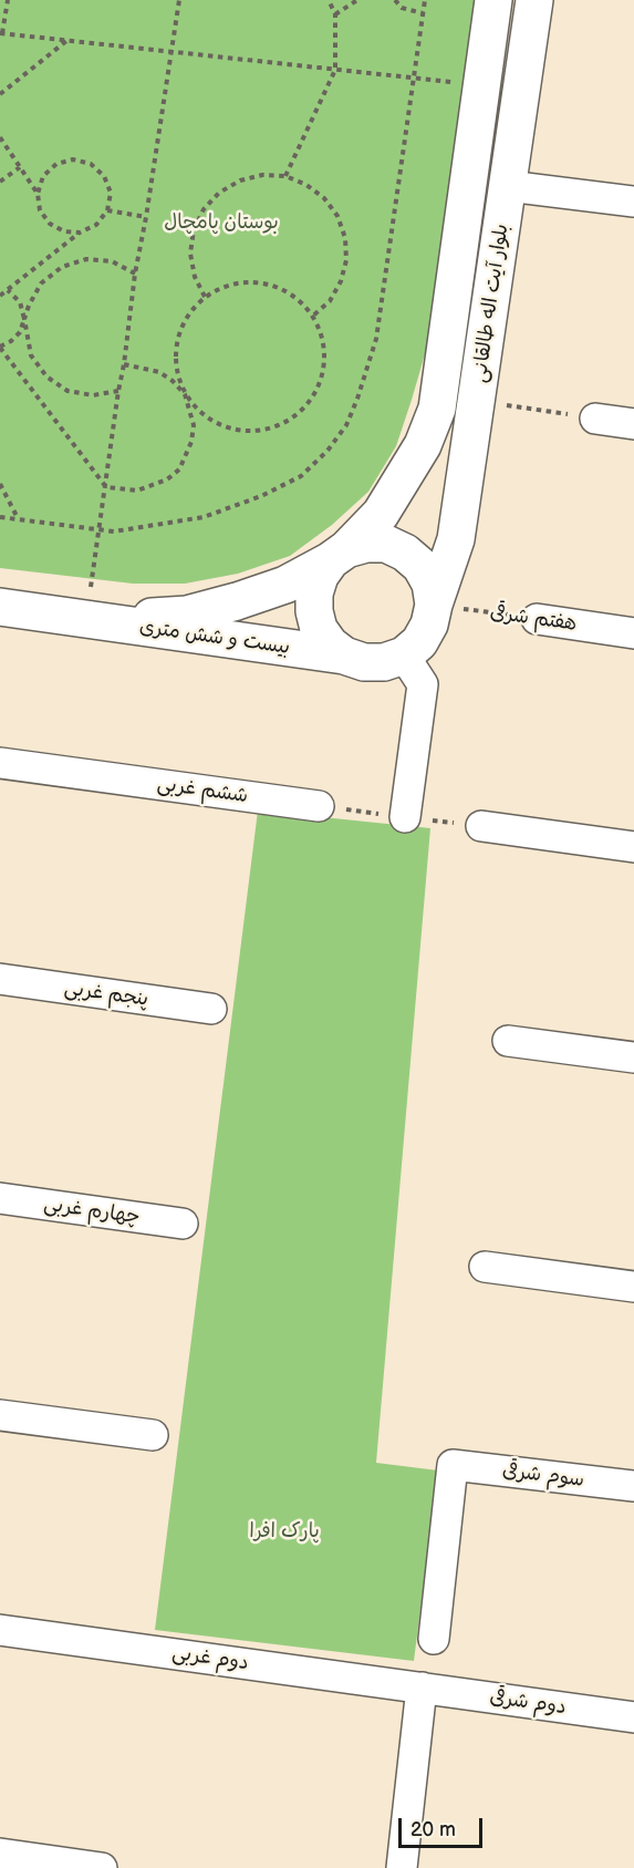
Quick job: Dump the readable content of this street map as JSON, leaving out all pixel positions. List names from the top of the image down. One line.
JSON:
{"streets":{"street":["بلوار آیت اله طالقانی","هفتم شرقی","بیست و شش متری","ششم غربی","پنجم غربی","چهارم غربی","سوم شرقی","دوم غربی","دوم شرقی"]},"crossings":[["بلوار آیت اله طالقانی","هفتم شرقی"],["بلوار آیت اله طالقانی","بیست و شش متری"],["هفتم شرقی","بیست و شش متری"],["دوم غربی","دوم شرقی"]],"parks":["بوستان پامچال","پارک افرا"],"scale_bar":"20 m"}
